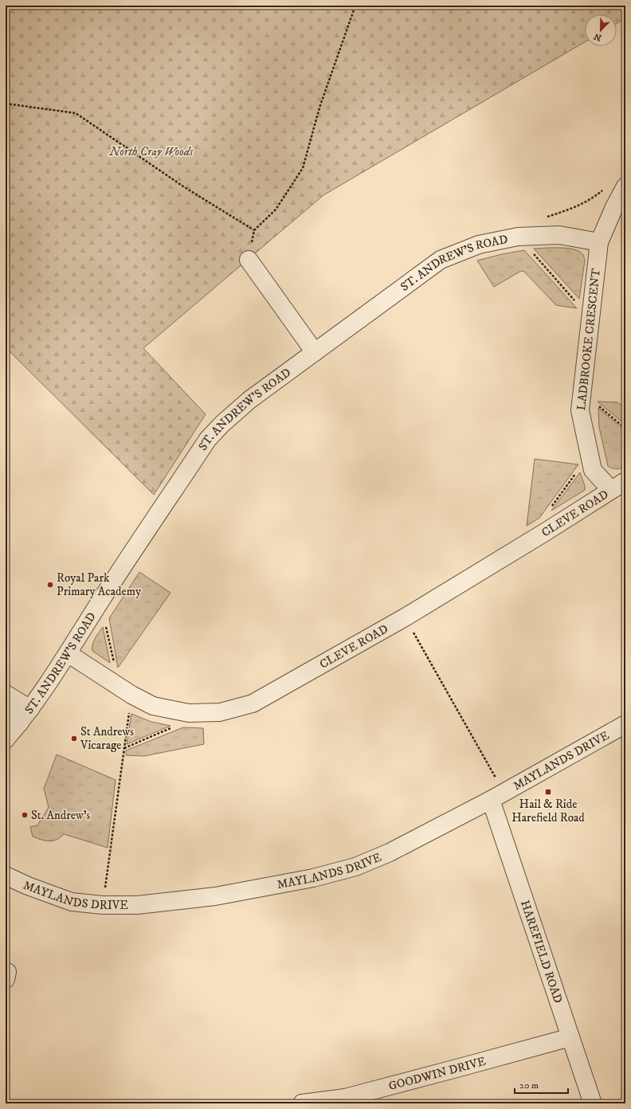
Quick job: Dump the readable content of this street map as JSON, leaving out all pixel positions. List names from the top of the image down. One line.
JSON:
{"streets":{"street":["ST. ANDREW'S ROAD","LADBROOKE CRESCENT","CLEVE ROAD","MAYLANDS DRIVE","HAREFIELD ROAD","GOODWIN DRIVE"]},"crossings":[["ST. ANDREW'S ROAD","LADBROOKE CRESCENT"],["ST. ANDREW'S ROAD","CLEVE ROAD"],["LADBROOKE CRESCENT","CLEVE ROAD"],["MAYLANDS DRIVE","HAREFIELD ROAD"],["HAREFIELD ROAD","GOODWIN DRIVE"]],"parks":["North Cray Woods"],"places":{"other":["Royal Park Primary Academy","St Andrews Vicarage","St. Andrew's"],"transit":["Hail & Ride Harefield Road"]},"scale_bar":"20 m","north":"bottom left"}
